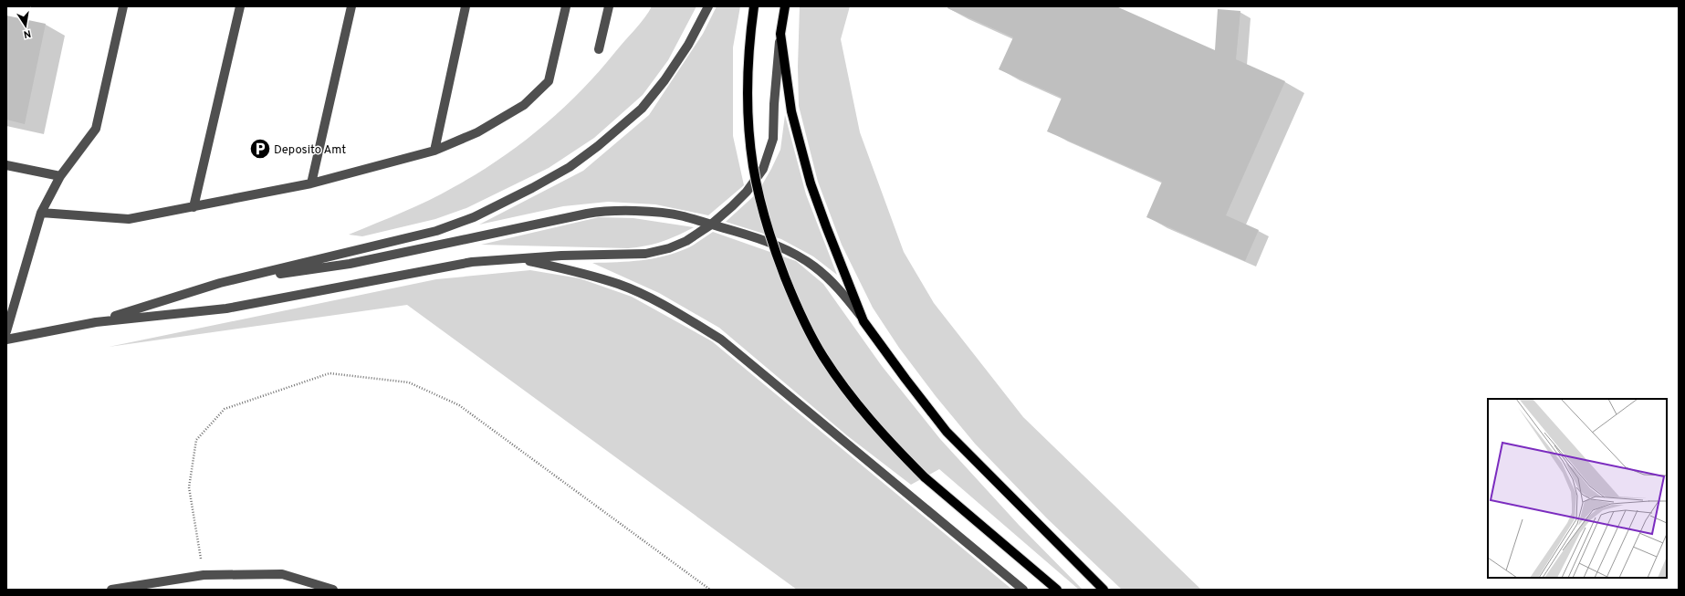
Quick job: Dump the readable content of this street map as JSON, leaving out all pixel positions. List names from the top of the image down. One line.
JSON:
{"places":{"parking":["Deposito Amt"]},"north":"bottom"}
